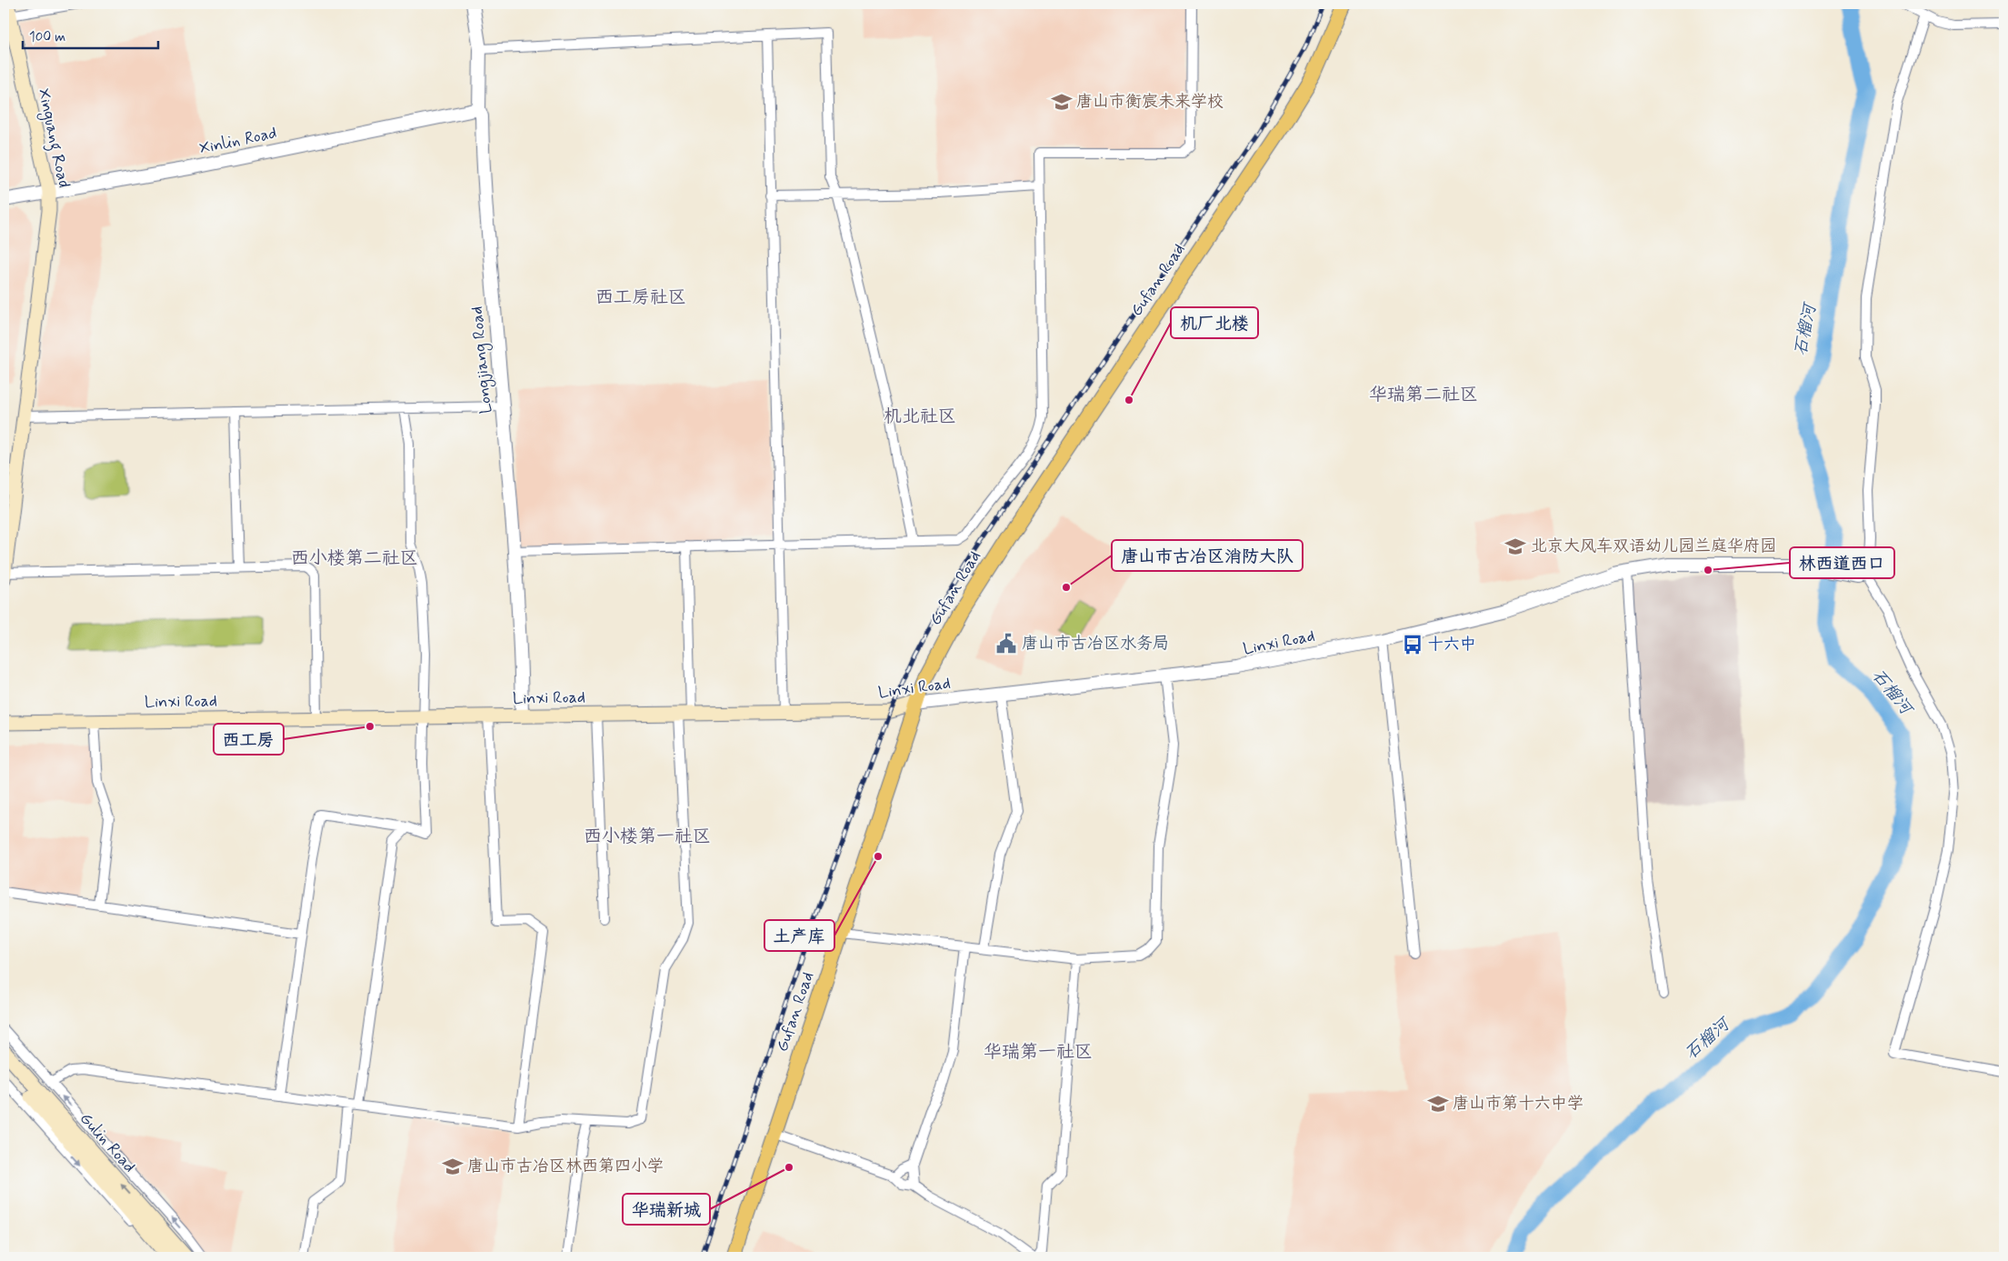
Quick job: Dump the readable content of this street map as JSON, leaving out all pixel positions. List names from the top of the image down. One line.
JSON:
{"streets":{"main road":["Xinguang Road","Gufan Road","Linxi Road","Gulin Road"],"street":["Xinlin Road","Longjiang Road"]},"crossings":[["Xinguang Road","Xinlin Road"],["Xinlin Road","Longjiang Road"],["Gufan Road","Linxi Road"],["Longjiang Road","Linxi Road"]],"districts":["西工房社区","华瑞第二社区","机北社区","西小楼第二社区","西小楼第一社区","华瑞第一社区"],"water":["石榴河"],"places":{"school or university":["唐山市衡宸未来学校","北京大风车双语幼儿园兰庭华府园","唐山市第十六中学","唐山市古冶区林西第四小学"],"other":["机厂北楼","林西道西口","唐山市古冶区消防大队","西工房","土产库","华瑞新城"],"public building":["唐山市古冶区水务局"],"bus stop":["十六中"]},"scale_bar":"100 m"}
